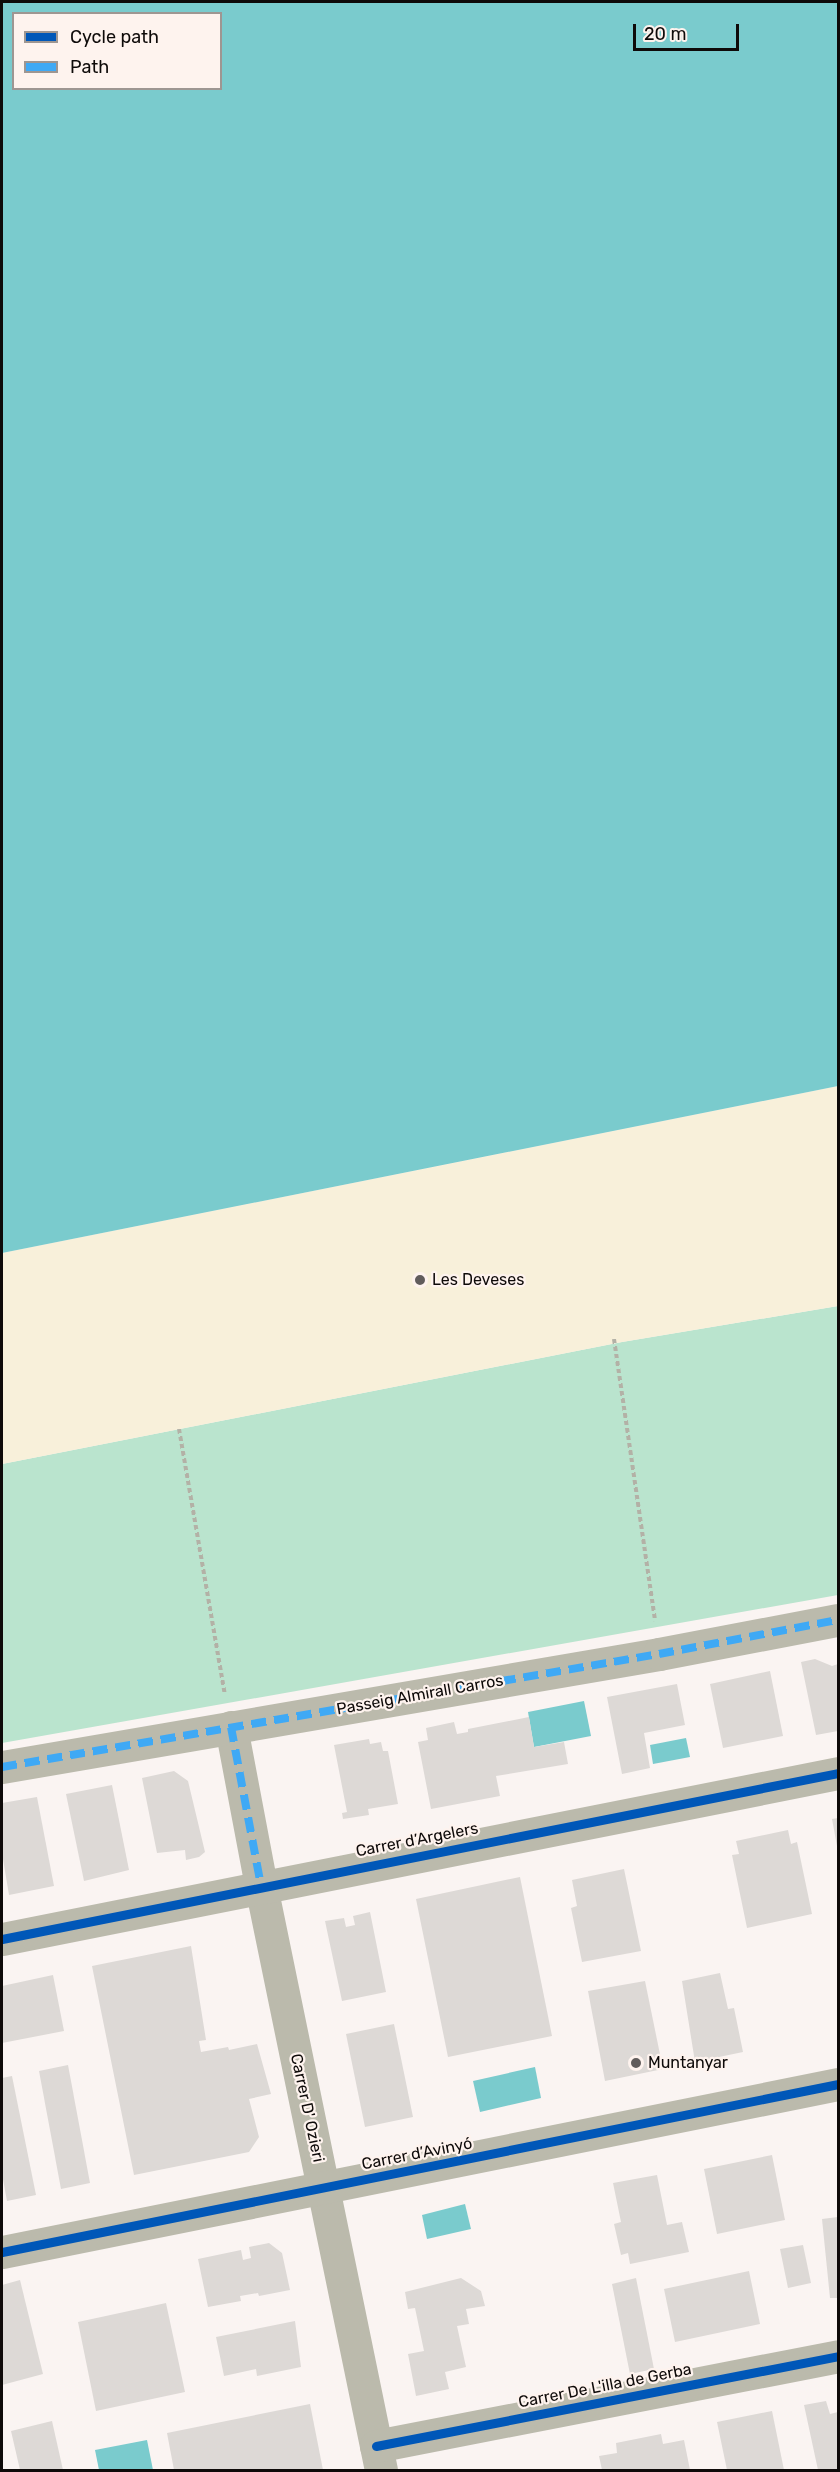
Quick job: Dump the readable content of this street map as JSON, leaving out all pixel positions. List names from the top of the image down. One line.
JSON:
{"streets":{"street":["Passeig Almirall Carros","Carrer d’Argelers","Carrer D' Ozieri","Carrer d’Avinyó","Carrer De L'illa de Gerba"]},"crossings":[["Passeig Almirall Carros","Carrer D' Ozieri"],["Carrer d’Argelers","Carrer D' Ozieri"],["Carrer D' Ozieri","Carrer d’Avinyó"],["Carrer D' Ozieri","Carrer De L'illa de Gerba"]],"places":["Les Deveses","Muntanyar"],"legend":["Cycle path","Path"],"scale_bar":"20 m"}
